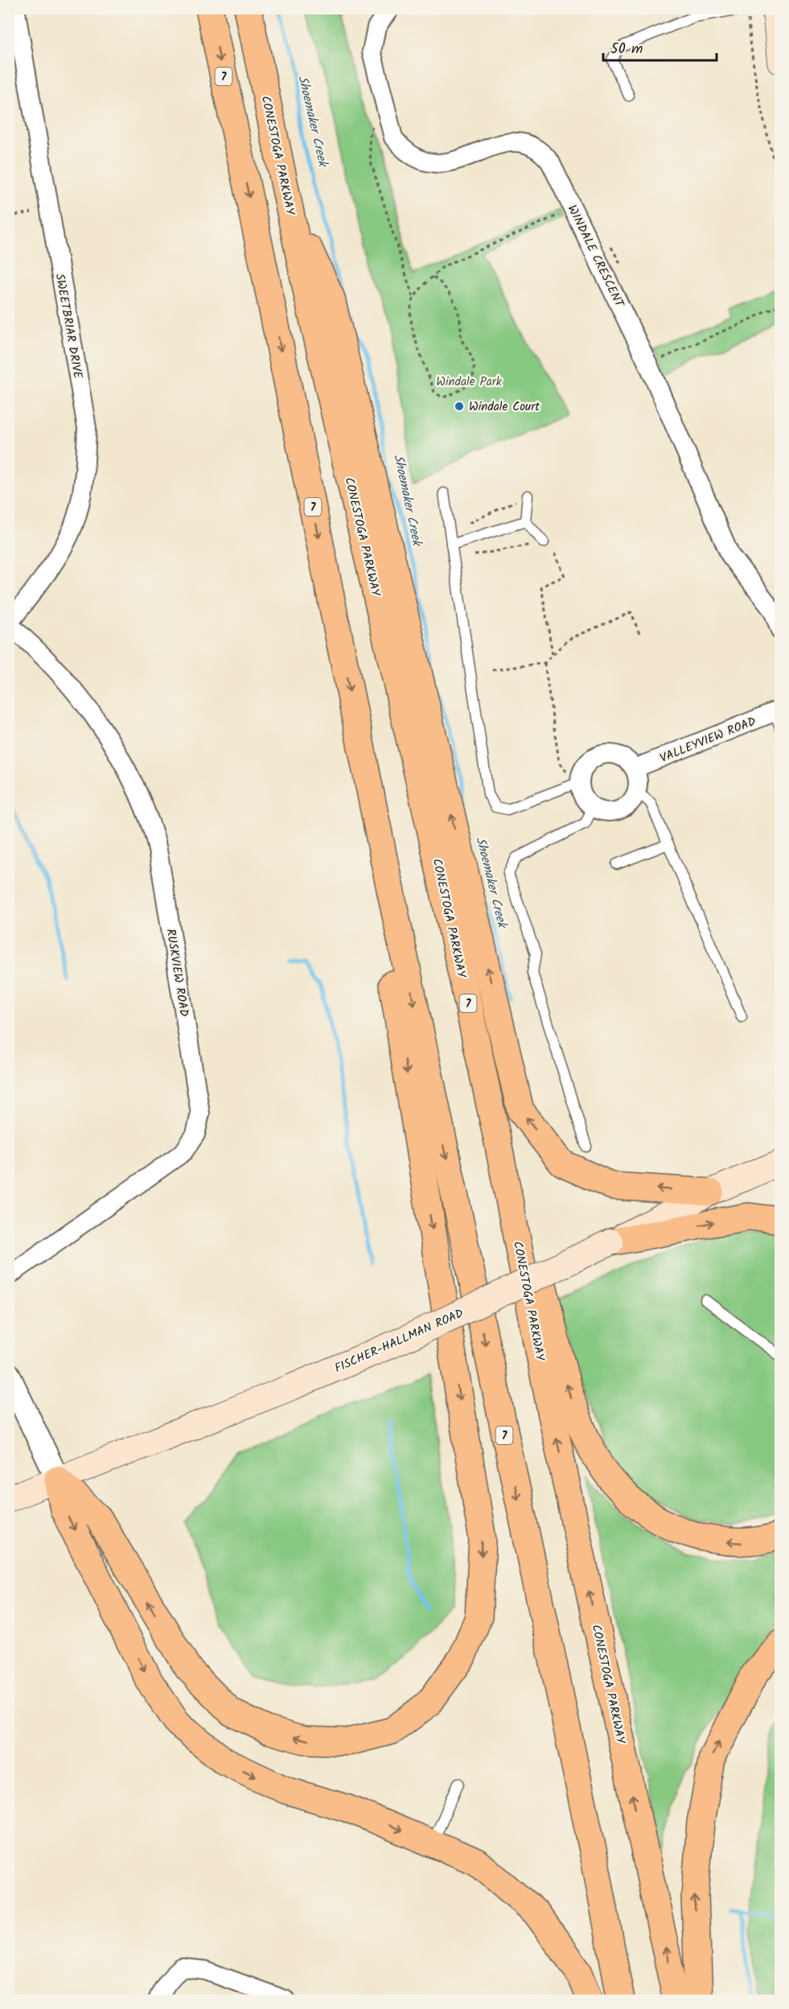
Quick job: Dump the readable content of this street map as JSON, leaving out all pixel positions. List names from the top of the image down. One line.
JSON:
{"streets":{"highway":["7","CONESTOGA PARKWAY"],"main road":["FISCHER-HALLMAN ROAD"],"street":["WINDALE CRESCENT","SWEETBRIAR DRIVE","VALLEYVIEW ROAD","RUSKVIEW ROAD"]},"crossings":[["SWEETBRIAR DRIVE","RUSKVIEW ROAD"]],"water":["Shoemaker Creek"],"parks":["Windale Park"],"places":["Windale Court"],"scale_bar":"50 m"}
